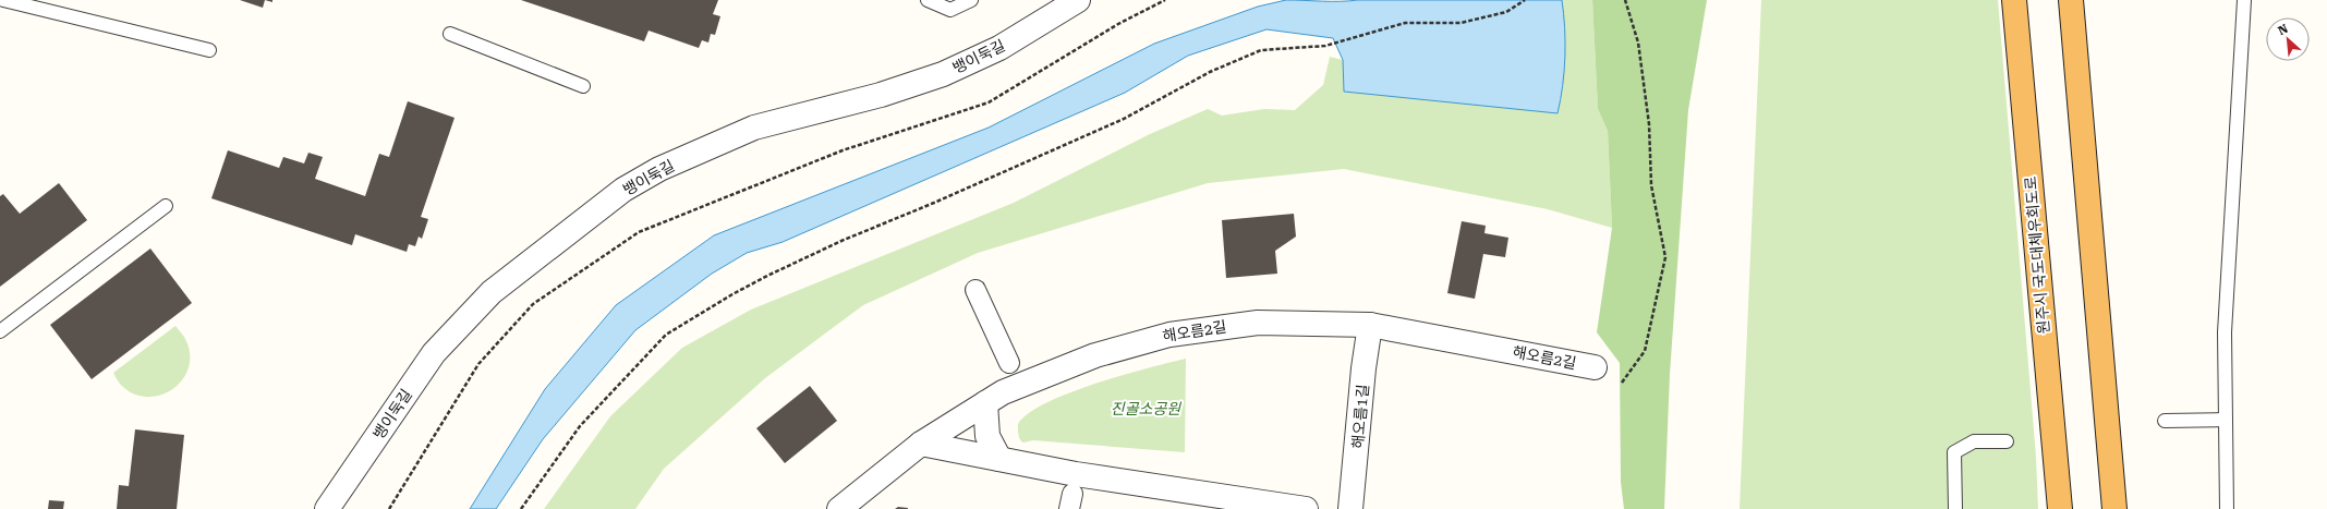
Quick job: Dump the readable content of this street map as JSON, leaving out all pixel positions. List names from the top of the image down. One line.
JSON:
{"streets":{"highway":["원주시 국도대체우회도로"],"street":["뱅이둑길","해오름2길","해오름1길"]},"crossings":[["해오름2길","해오름1길"]],"parks":["진골소공원"],"north":"top left"}
